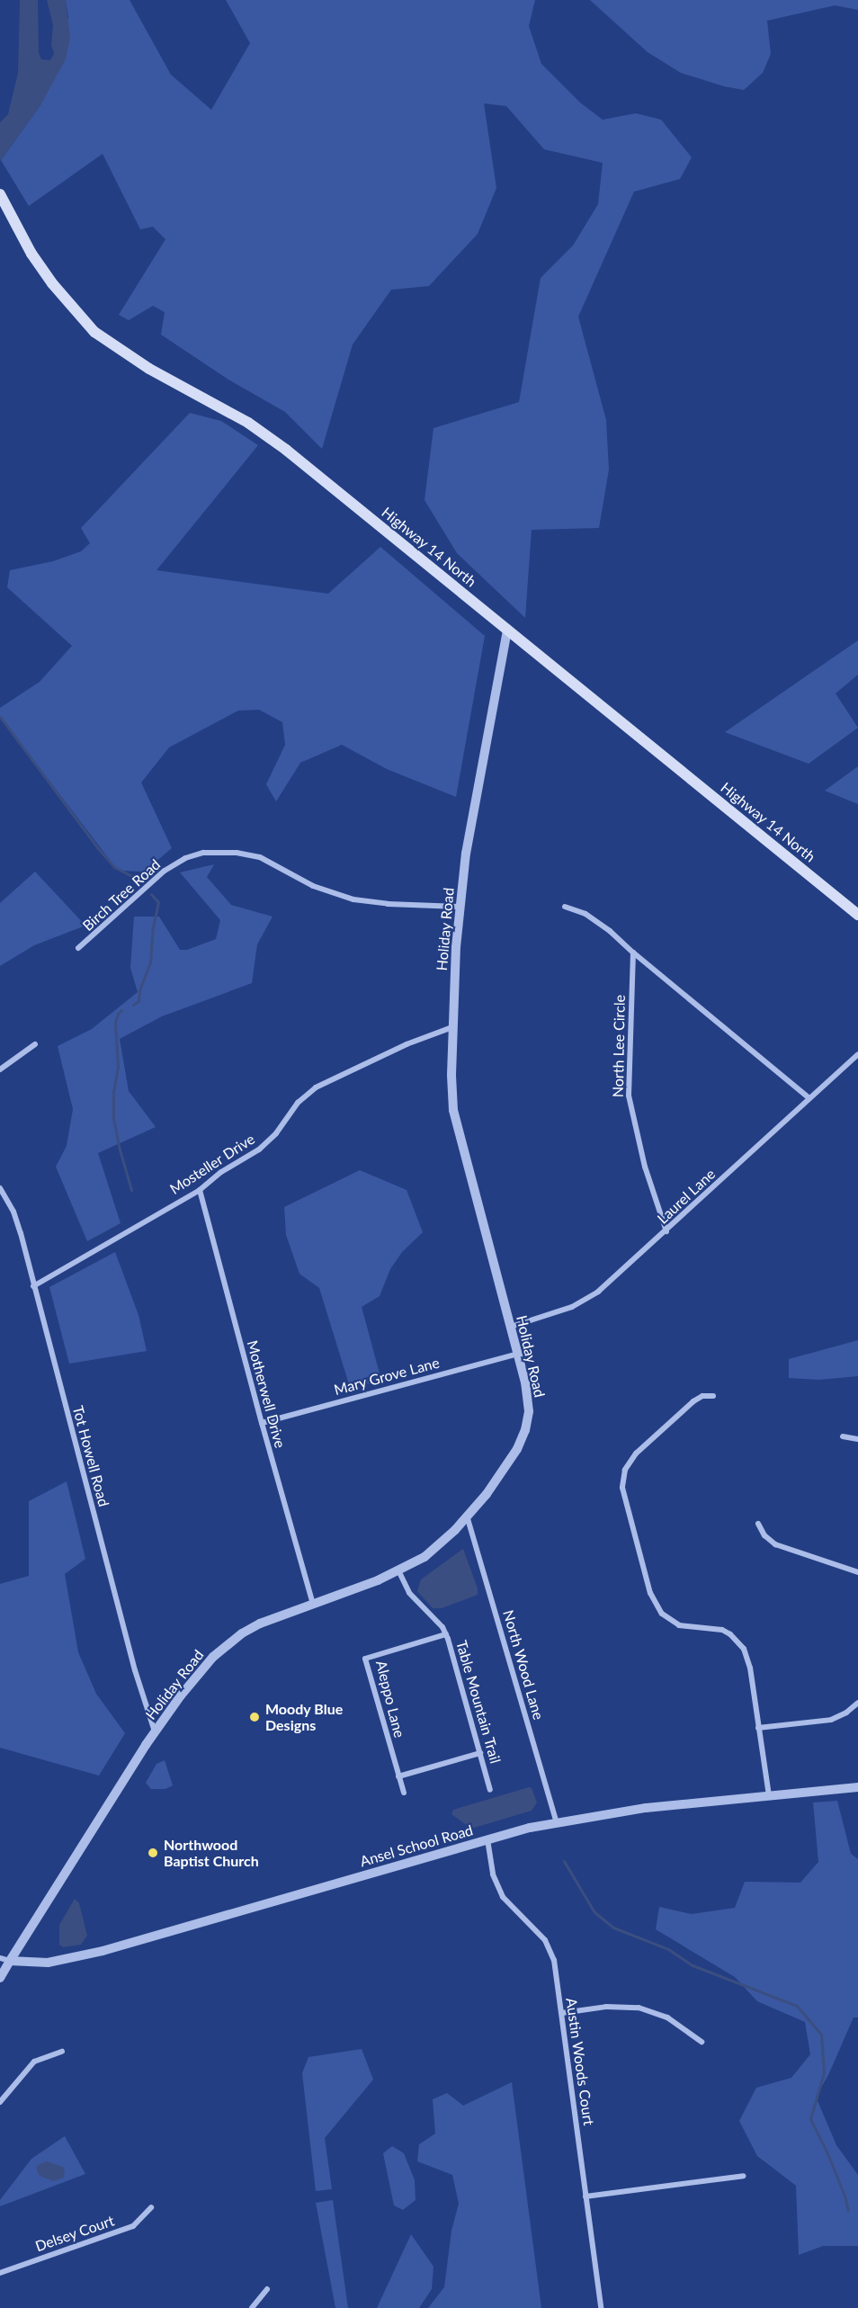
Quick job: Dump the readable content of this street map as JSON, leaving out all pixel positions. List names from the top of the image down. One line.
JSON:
{"streets":{"main road":["Highway 14 North"],"street":["Birch Tree Road","Holiday Road","North Lee Circle","Mosteller Drive","Laurel Lane","Mary Grove Lane","Motherwell Drive","Tot Howell Road","North Wood Lane","Aleppo Lane","Table Mountain Trail","Ansel School Road","Austin Woods Court","Delsey Court"]},"crossings":[["Highway 14 North","Holiday Road"],["Birch Tree Road","Holiday Road"],["Holiday Road","Mosteller Drive"],["Holiday Road","Laurel Lane"],["Holiday Road","Mary Grove Lane"],["Holiday Road","Motherwell Drive"],["Holiday Road","Tot Howell Road"],["Holiday Road","North Wood Lane"],["Holiday Road","Table Mountain Trail"],["Holiday Road","Ansel School Road"],["North Lee Circle","Laurel Lane"],["Mosteller Drive","Motherwell Drive"],["Mosteller Drive","Tot Howell Road"],["Mary Grove Lane","Motherwell Drive"],["North Wood Lane","Ansel School Road"],["Aleppo Lane","Table Mountain Trail"],["Ansel School Road","Austin Woods Court"]],"places":["Moody Blue Designs","Northwood Baptist Church"]}
